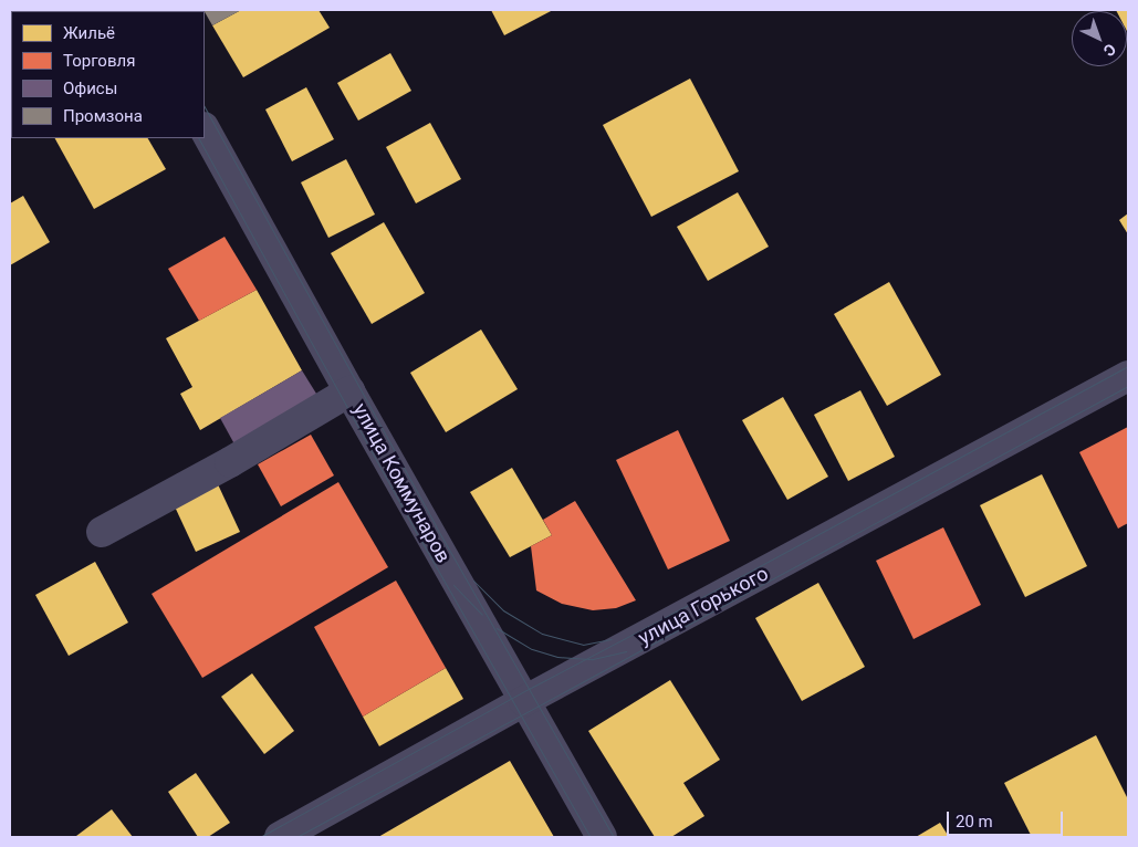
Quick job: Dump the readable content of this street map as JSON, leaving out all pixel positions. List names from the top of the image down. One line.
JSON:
{"streets":{"street":["улица Коммунаров","улица Горького"]},"crossings":[["улица Коммунаров","улица Горького"]],"legend":["Жильё","Торговля","Офисы","Промзона"],"scale_bar":"20 m","north":"bottom right"}
